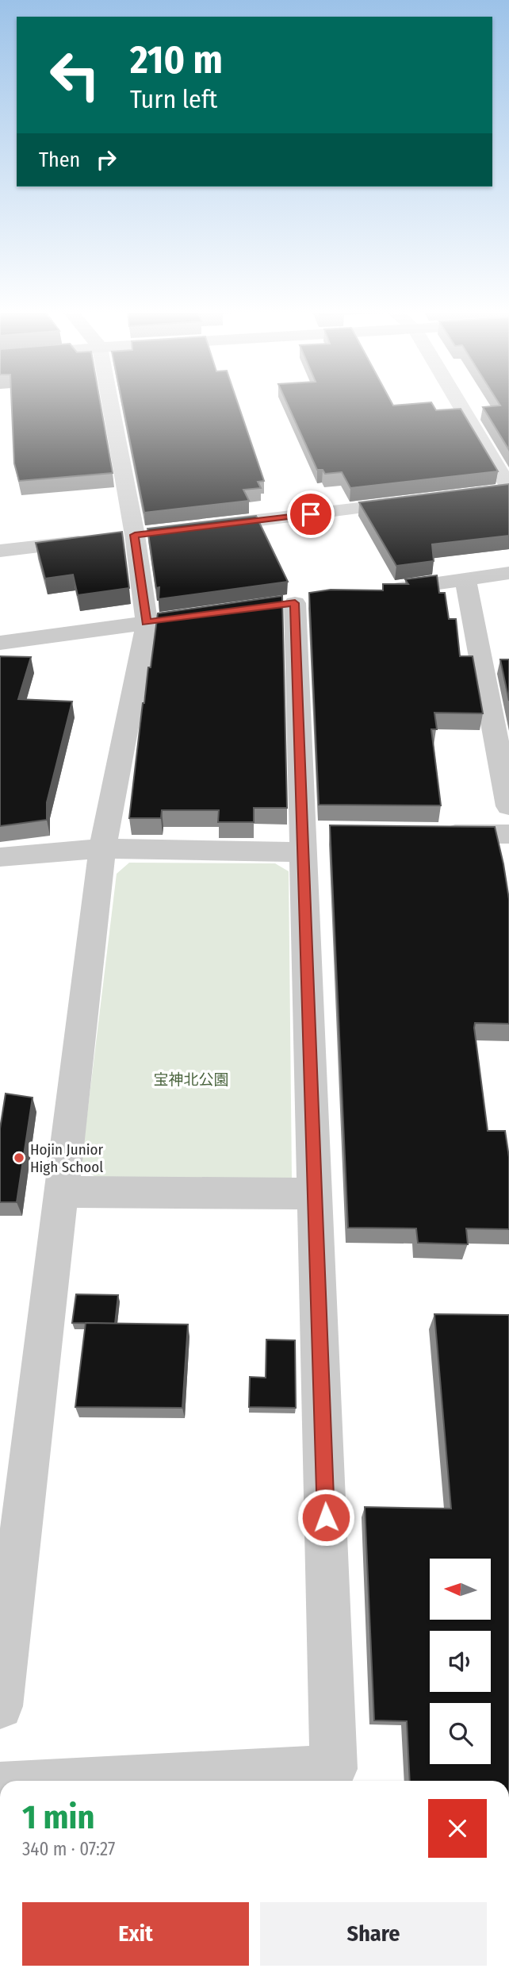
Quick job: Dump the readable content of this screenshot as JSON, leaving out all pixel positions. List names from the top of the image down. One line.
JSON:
{"parks":["宝神北公園"],"places":["Hojin Junior High School"],"north":"left","page":{"turn":["210 m","Turn left"],"then":"Then","heading":["1 min","340 m · 07:27"],"buttons":["Exit","Share"]}}
